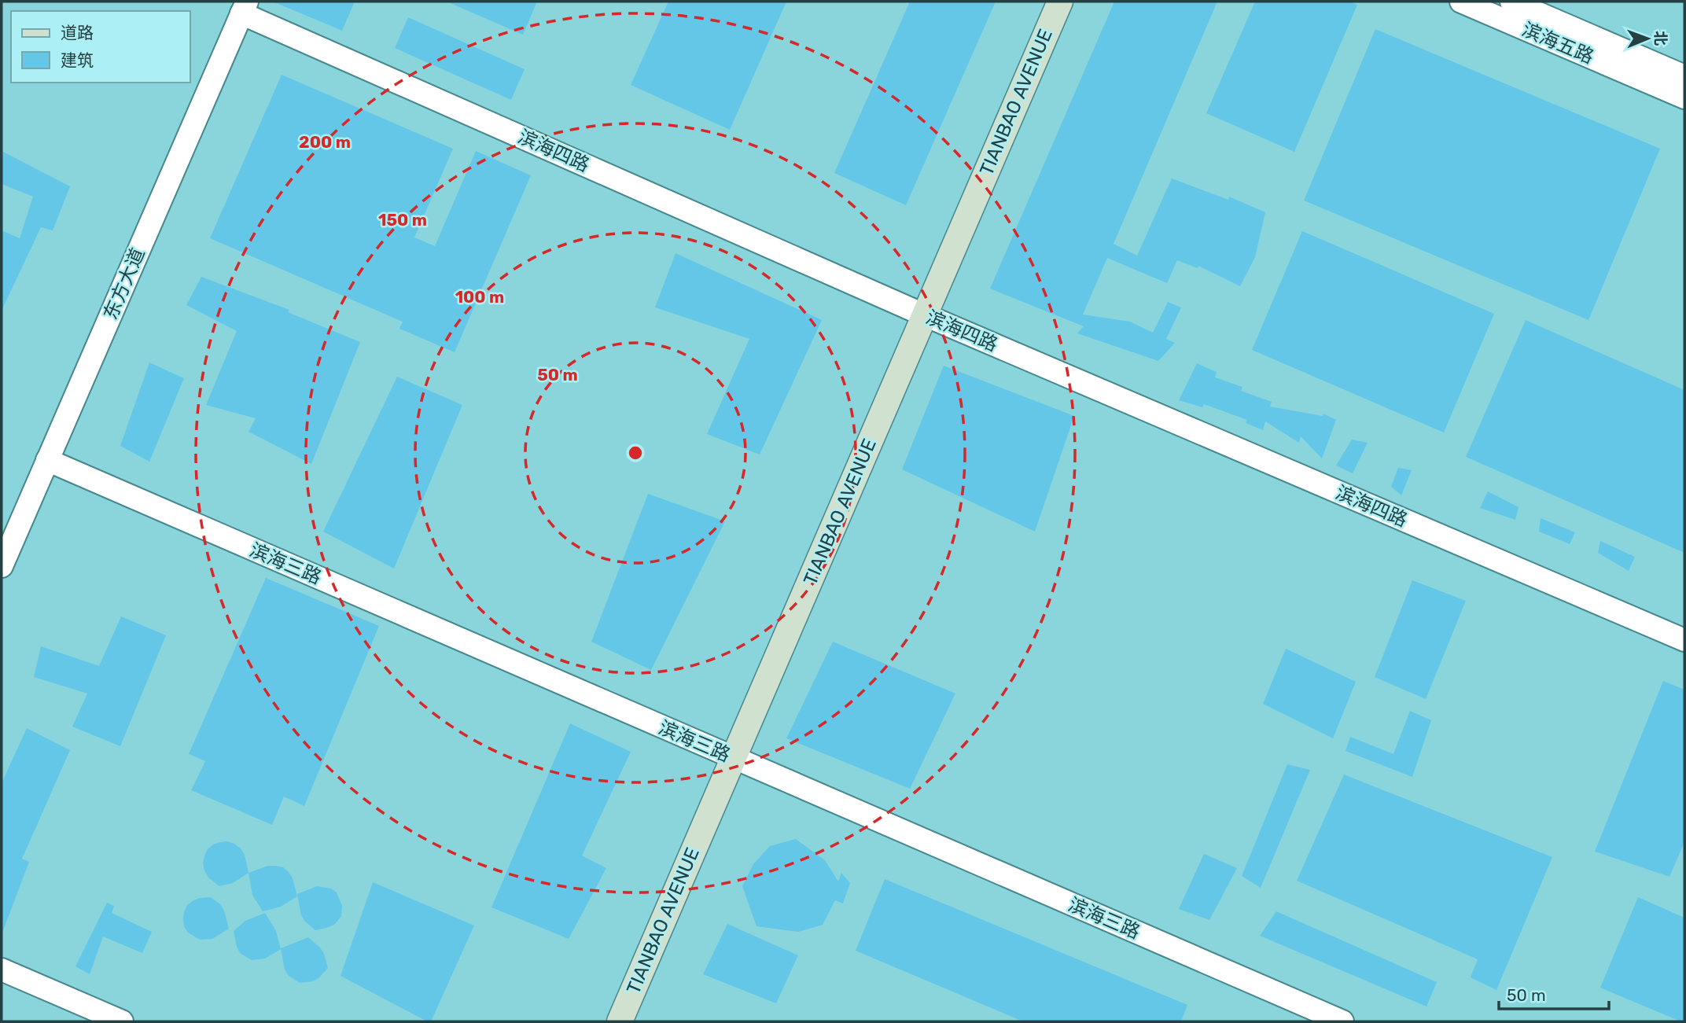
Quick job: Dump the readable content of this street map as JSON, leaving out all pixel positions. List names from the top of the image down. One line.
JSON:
{"streets":{"main road":["TIANBAO AVENUE"],"street":["滨海五路","滨海四路","东方大道","滨海三路"]},"crossings":[["TIANBAO AVENUE","滨海四路"],["TIANBAO AVENUE","滨海三路"],["滨海四路","东方大道"],["东方大道","滨海三路"]],"legend":["道路","建筑"],"scale_bar":"50 m","north":"right","rings":["200 m","150 m","100 m","50 m"]}
